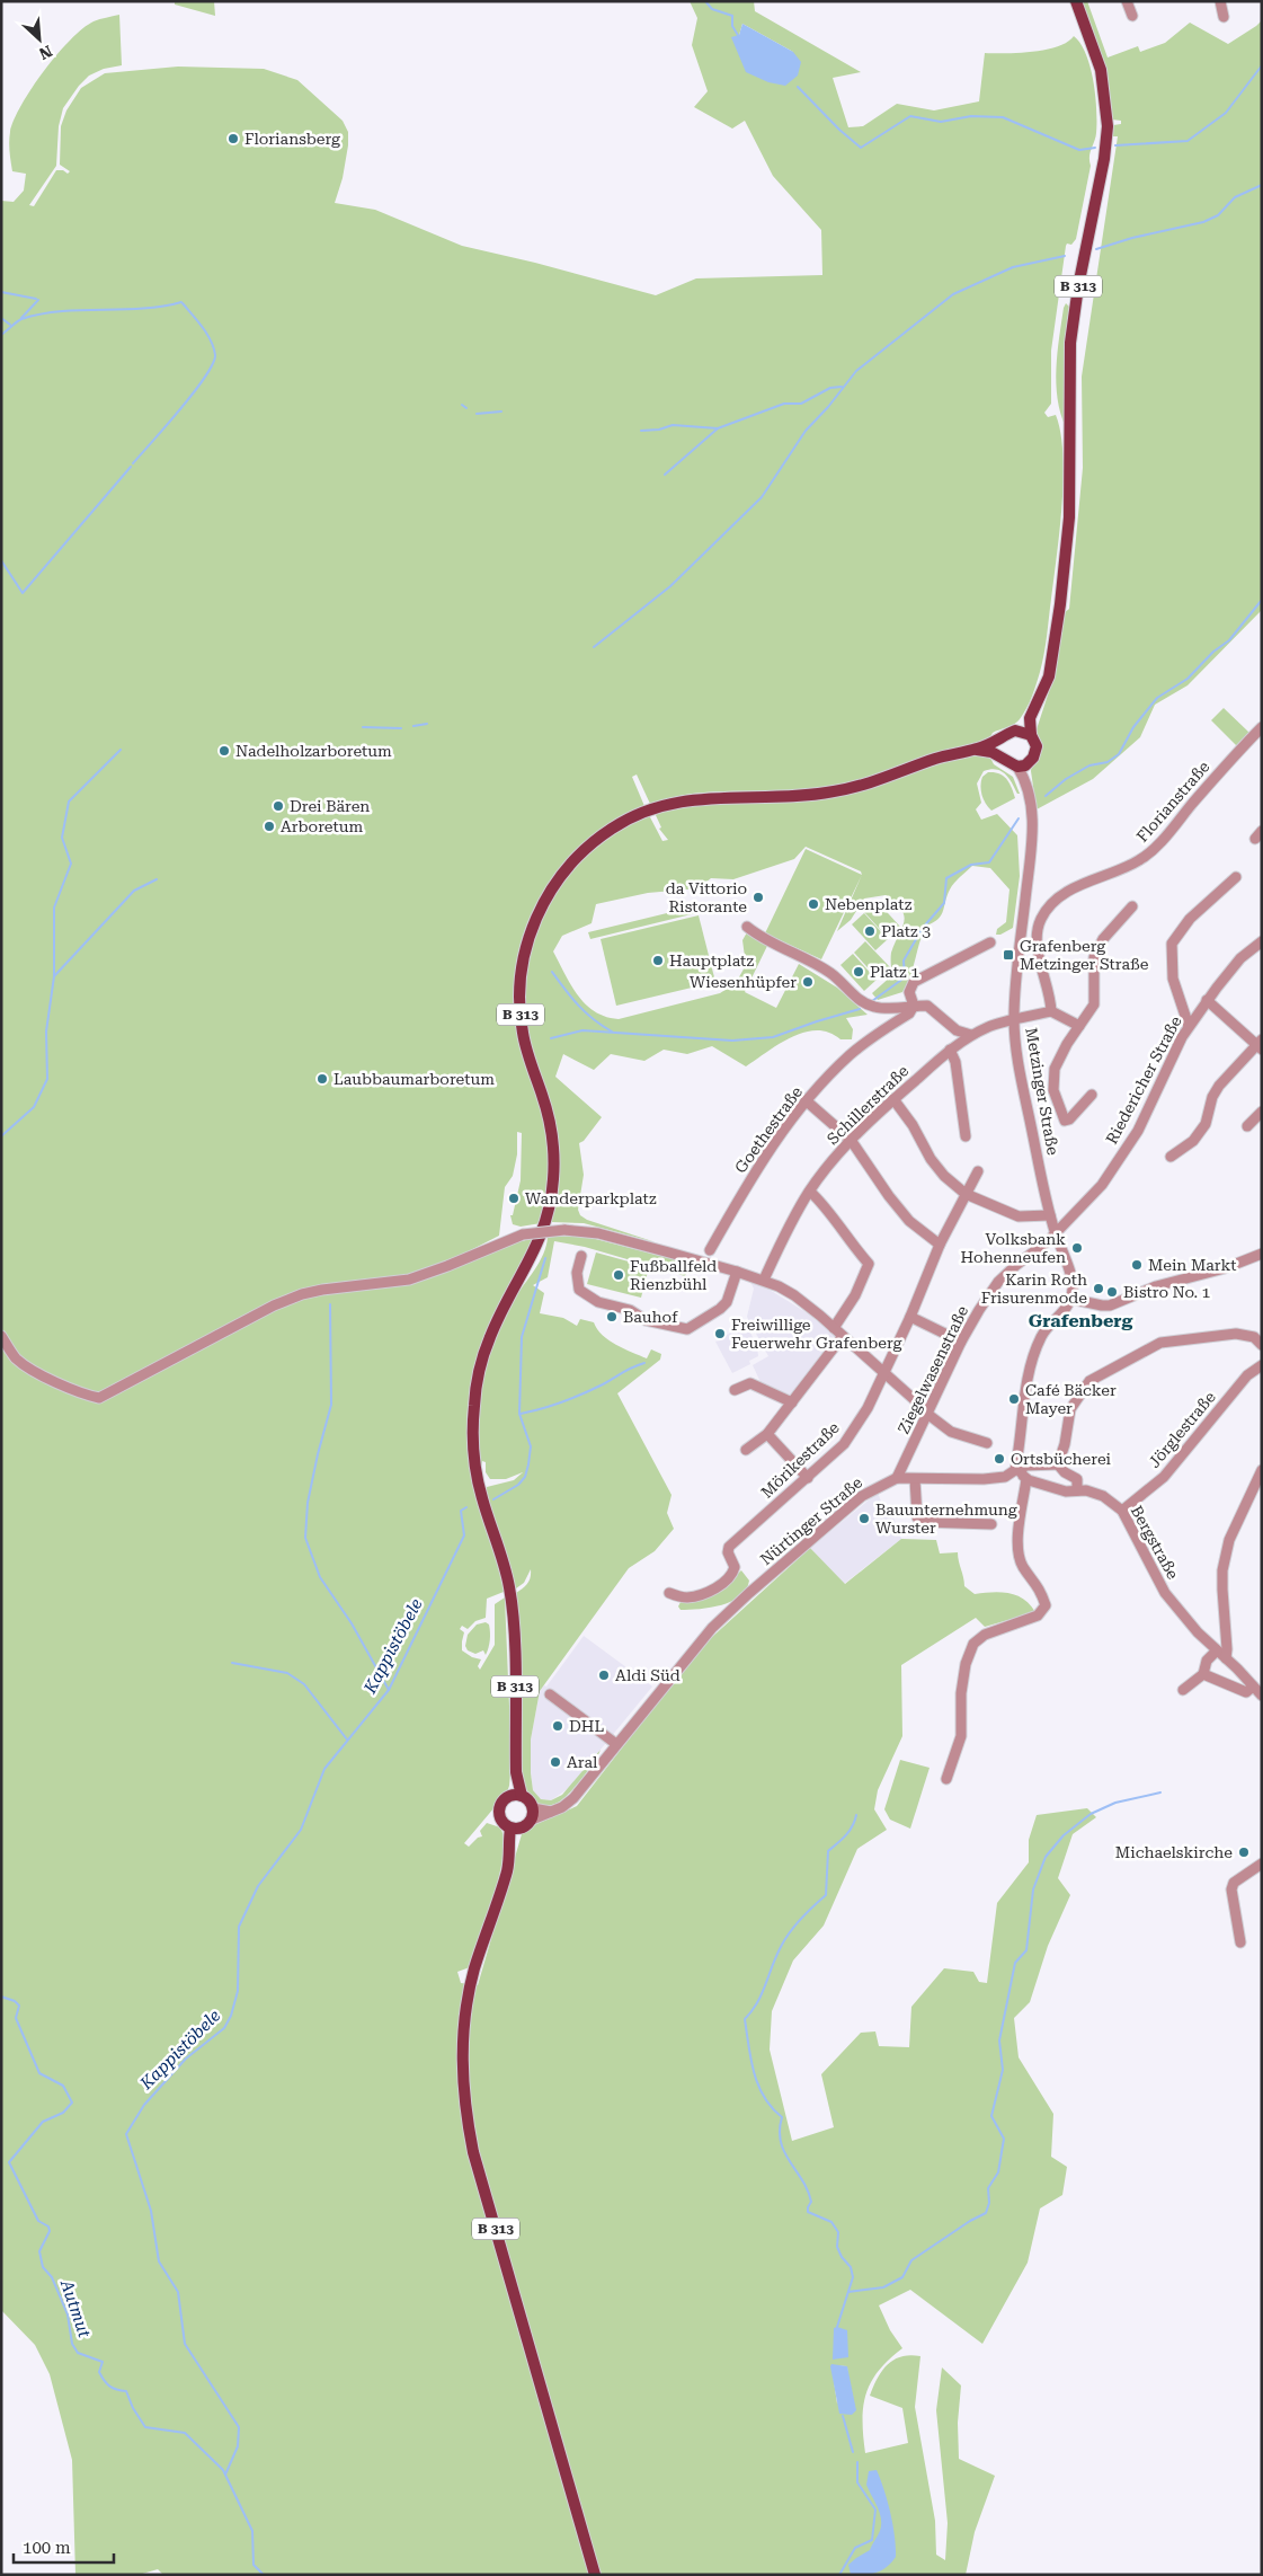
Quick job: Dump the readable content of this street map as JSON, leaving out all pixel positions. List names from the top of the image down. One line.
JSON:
{"streets":{"main road":["B 313"],"street":["Florianstraße","Riedericher Straße","Metzinger Straße","Schillerstraße","Goethestraße","Ziegelwasenstraße","Jörglestraße","Mörikestraße","Nürtinger Straße","Bergstraße"]},"crossings":[["B 313","Metzinger Straße"],["B 313","Nürtinger Straße"],["Riedericher Straße","Metzinger Straße"],["Riedericher Straße","Ziegelwasenstraße"],["Metzinger Straße","Schillerstraße"],["Metzinger Straße","Ziegelwasenstraße"],["Ziegelwasenstraße","Nürtinger Straße"],["Jörglestraße","Bergstraße"]],"districts":["Grafenberg"],"water":["Kappistöbele","Autmut"],"places":{"other":["Floriansberg","Nadelholzarboretum","Drei Bären","Arboretum","da Vittorio Ristorante","Nebenplatz","Platz 3","Hauptplatz","Platz 1","Wiesenhüpfer","Laubbaumarboretum","Wanderparkplatz","Volksbank Hohenneufen","Mein Markt","Fußballfeld Rienzbühl","Karin Roth Frisurenmode","Bistro No. 1","Bauhof","Freiwillige Feuerwehr Grafenberg","Café Bäcker Mayer","Ortsbücherei","Bauunternehmung Wurster","Aldi Süd","DHL","Aral","Michaelskirche"],"transit":["Grafenberg Metzinger Straße"]},"scale_bar":"100 m","north":"bottom right"}
